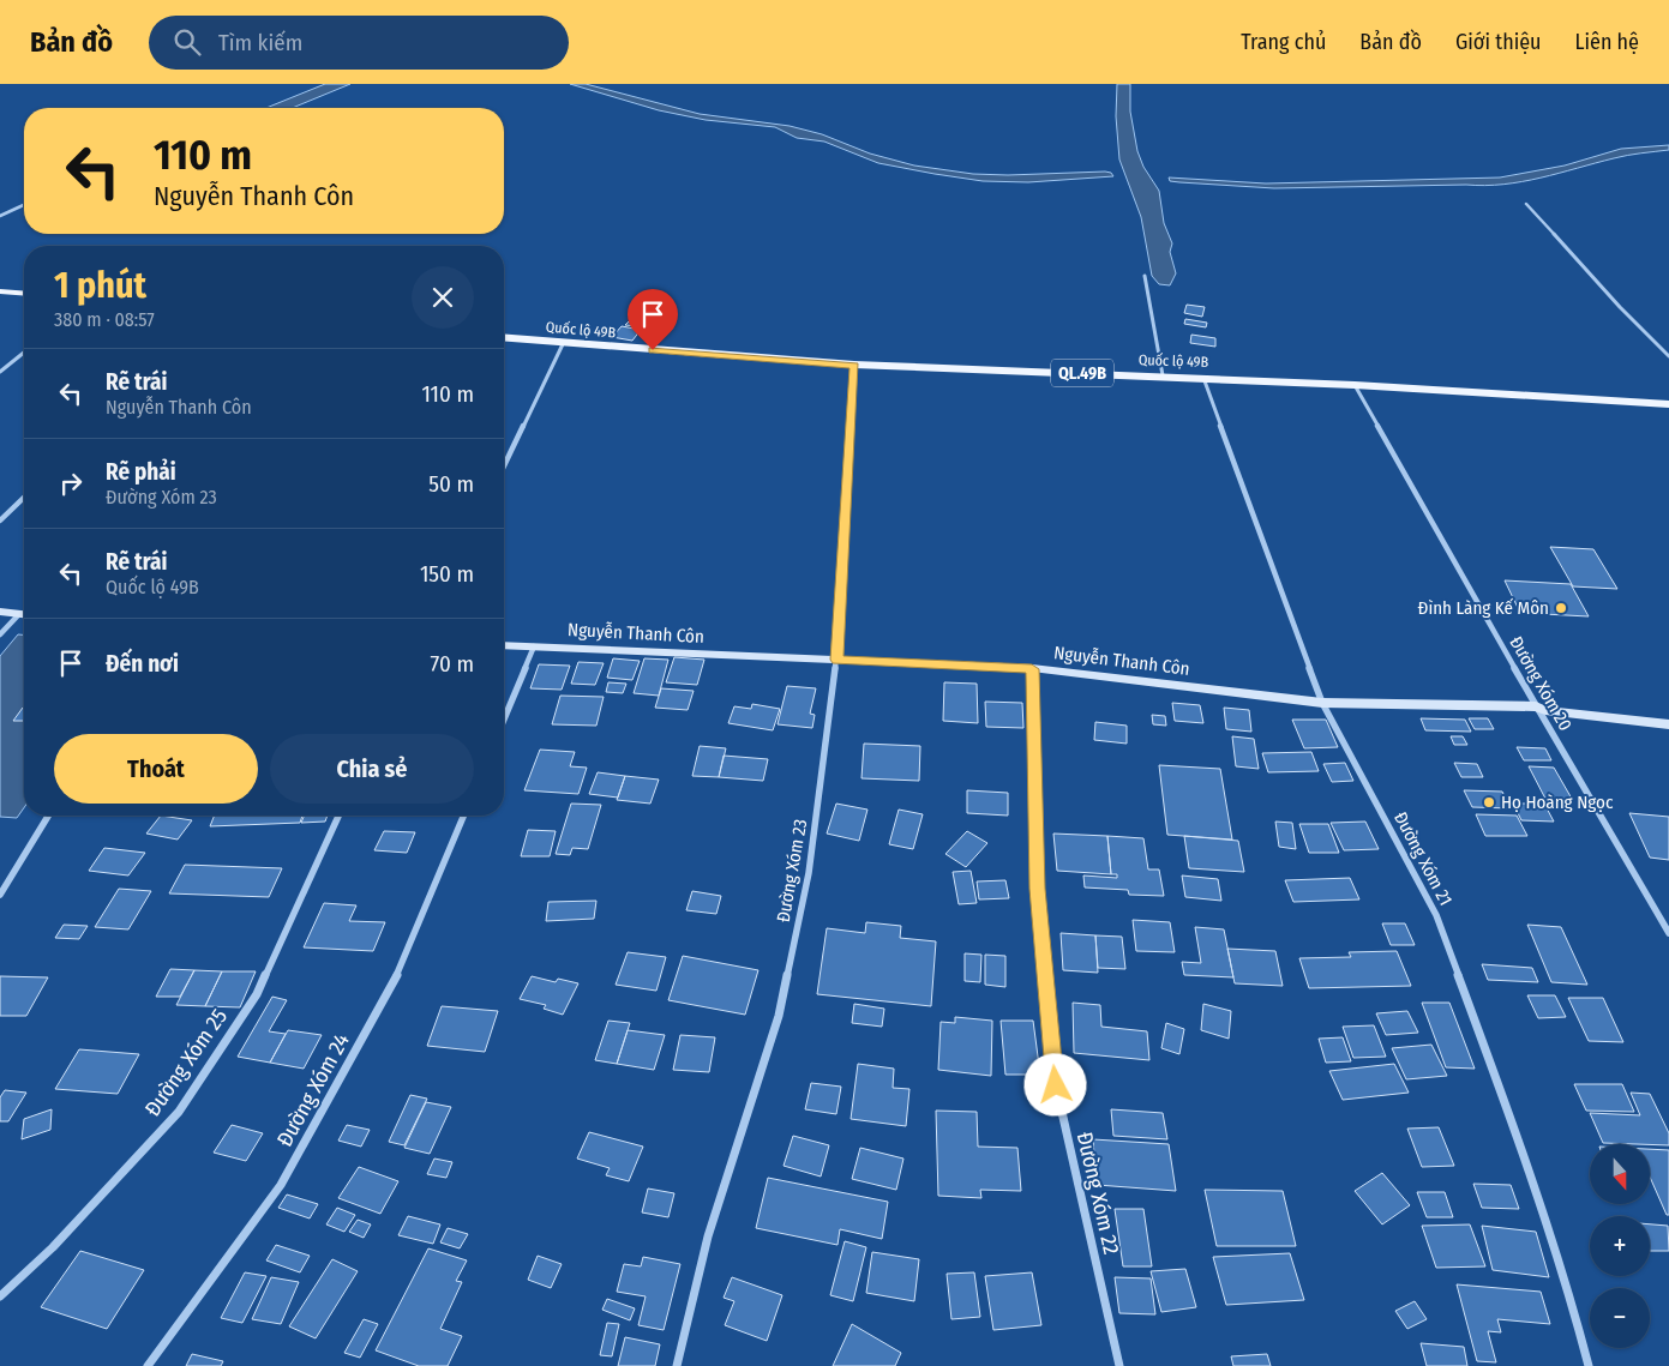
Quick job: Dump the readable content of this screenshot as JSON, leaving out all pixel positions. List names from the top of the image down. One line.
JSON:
{"streets":{"main road":["Quốc lộ 49B","QL.49B"],"street":["Nguyễn Thanh Côn","Đường Xóm 20","Đường Xóm 21","Đường Xóm 23","Đường Xóm 25","Đường Xóm 24","Đường Xóm 22"]},"crossings":[["Quốc lộ 49B","Đường Xóm 20"],["Quốc lộ 49B","Đường Xóm 21"],["Quốc lộ 49B","Đường Xóm 23"],["Nguyễn Thanh Côn","Đường Xóm 20"],["Nguyễn Thanh Côn","Đường Xóm 21"],["Nguyễn Thanh Côn","Đường Xóm 23"],["Nguyễn Thanh Côn","Đường Xóm 22"]],"places":["Đình Làng Kế Môn","Họ Hoàng Ngọc"],"north":"bottom","page":{"header":"Bản đồ","search":"Tìm kiếm","nav":["Trang chủ","Bản đồ","Giới thiệu","Liên hệ"],"turn":["110 m","Nguyễn Thanh Côn"],"heading":["1 phút","380 m · 08:57"],"list":[{"name":"Rẽ trái","note":"Nguyễn Thanh Côn","value":"110 m"},{"name":"Rẽ phải","note":"Đường Xóm 23","value":"50 m"},{"name":"Rẽ trái","note":"Quốc lộ 49B","value":"150 m"},{"name":"Đến nơi","value":"70 m"}],"buttons":["Thoát","Chia sẻ"],"map_buttons":["+","−"]}}
